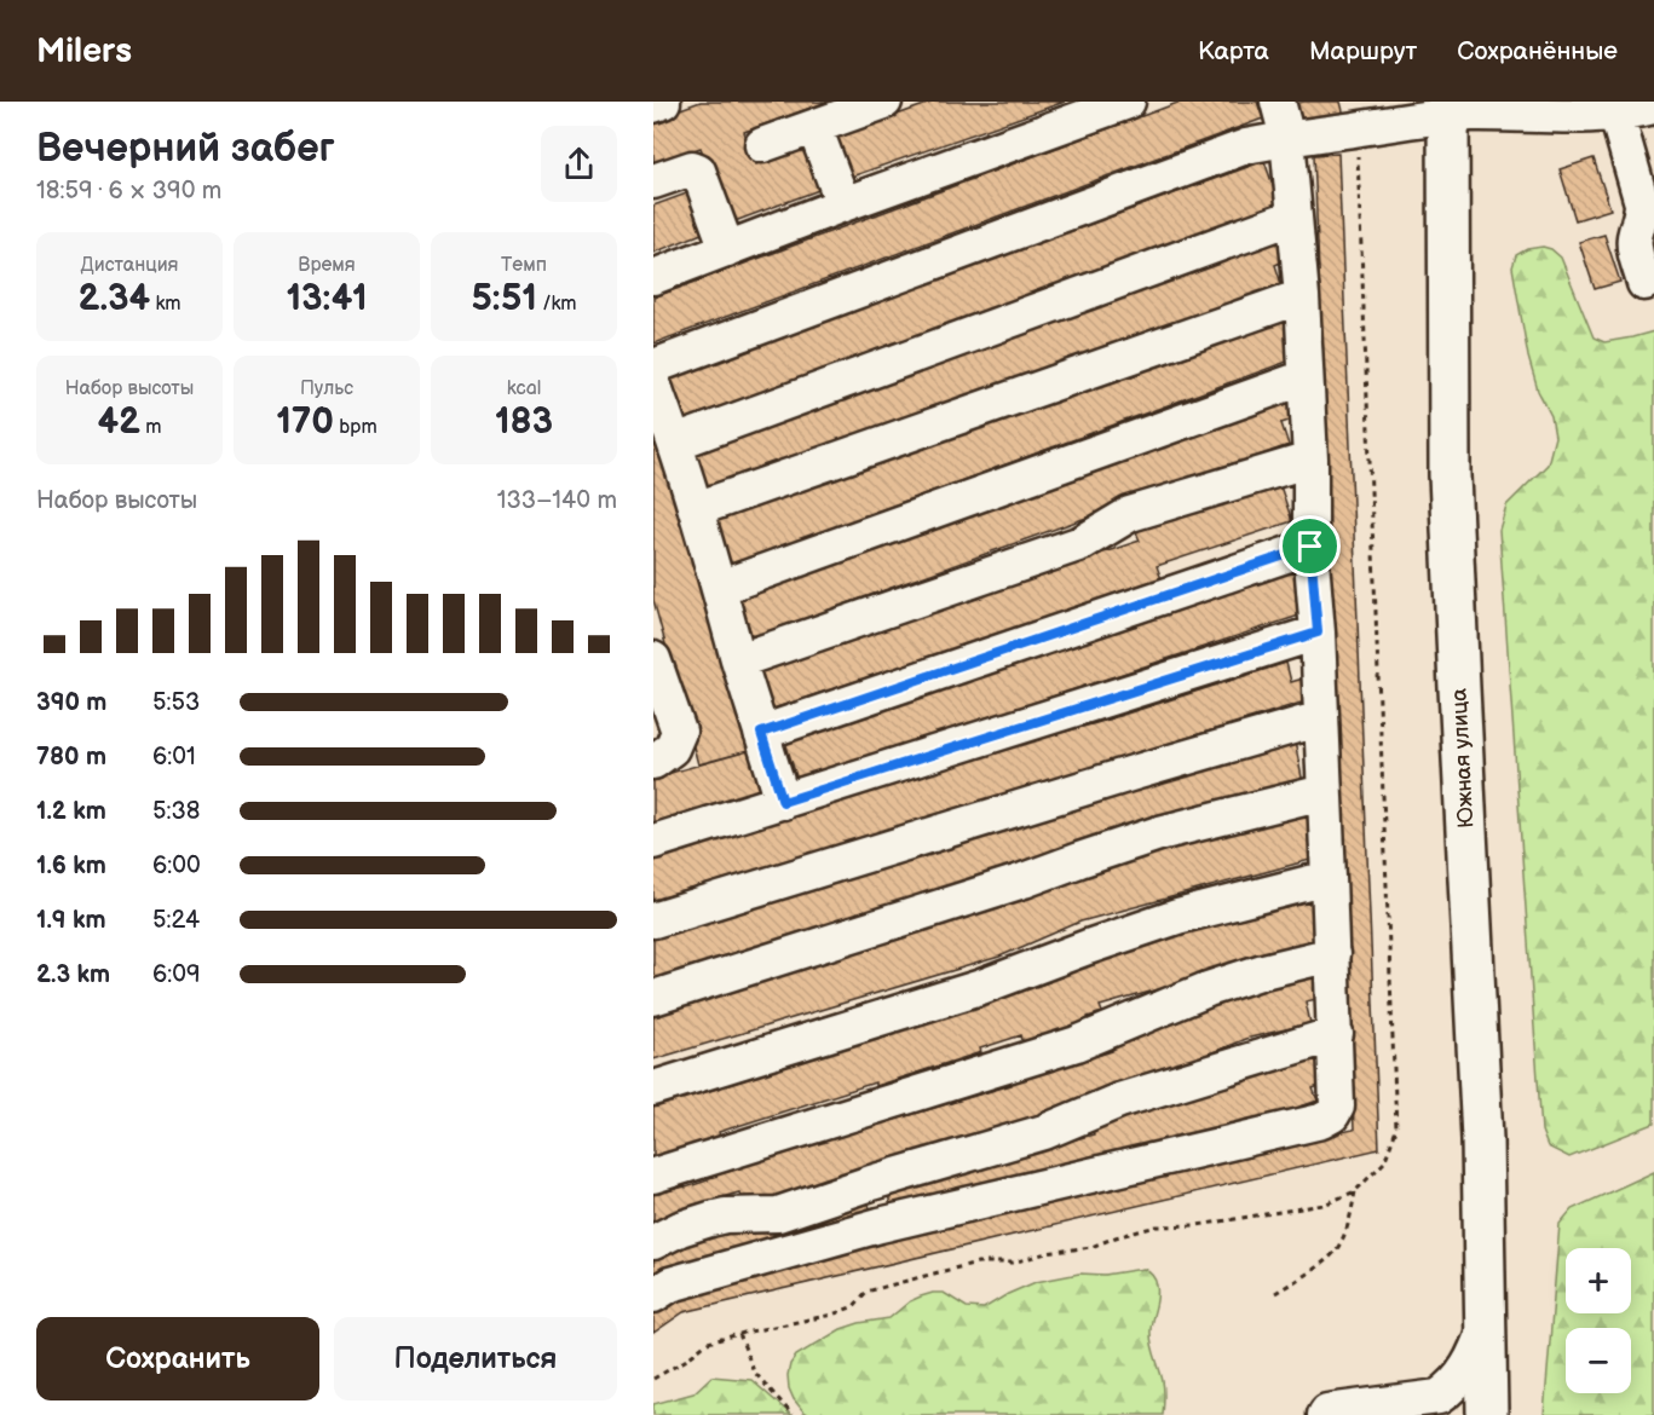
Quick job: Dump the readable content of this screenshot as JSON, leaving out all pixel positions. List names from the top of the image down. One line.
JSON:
{"streets":{"main road":["Южная улица"]},"page":{"header":"Milers","nav":["Карта","Маршрут","Сохранённые"],"heading":["Вечерний забег","18:59 · 6 × 390 m"],"stats":[["Дистанция","2.34 km"],["Время","13:41"],["Темп","5:51 /km"],["Набор высоты","42 m"],["Пульс","170 bpm"],["kcal","183"]],"chart":["Набор высоты","133–140 m"],"list":[{"name":"390 m","note":"5:53"},{"name":"780 m","note":"6:01"},{"name":"1.2 km","note":"5:38"},{"name":"1.6 km","note":"6:00"},{"name":"1.9 km","note":"5:24"},{"name":"2.3 km","note":"6:09"}],"map_buttons":["+","−"],"buttons":["Сохранить","Поделиться"]}}
